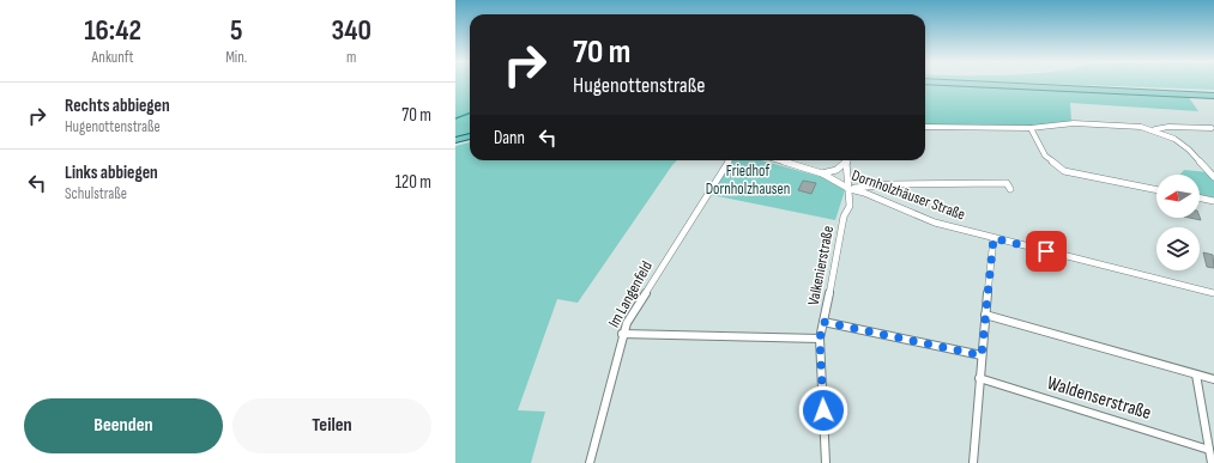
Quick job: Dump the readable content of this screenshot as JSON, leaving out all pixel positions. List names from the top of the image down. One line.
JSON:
{"streets":{"street":["Dornholzhäuser Straße","Valkenierstraße","Im Langenfeld","Waldenserstraße"]},"crossings":[["Dornholzhäuser Straße","Valkenierstraße"]],"parks":["Friedhof Dornholzhausen"],"north":"left","page":{"eta":["16:42","Ankunft","5","Min.","340","m"],"turn":["70 m","Hugenottenstraße"],"list":[{"name":"Rechts abbiegen","note":"Hugenottenstraße","value":"70 m"},{"name":"Links abbiegen","note":"Schulstraße","value":"120 m"}],"then":"Dann","buttons":["Beenden","Teilen"]}}
